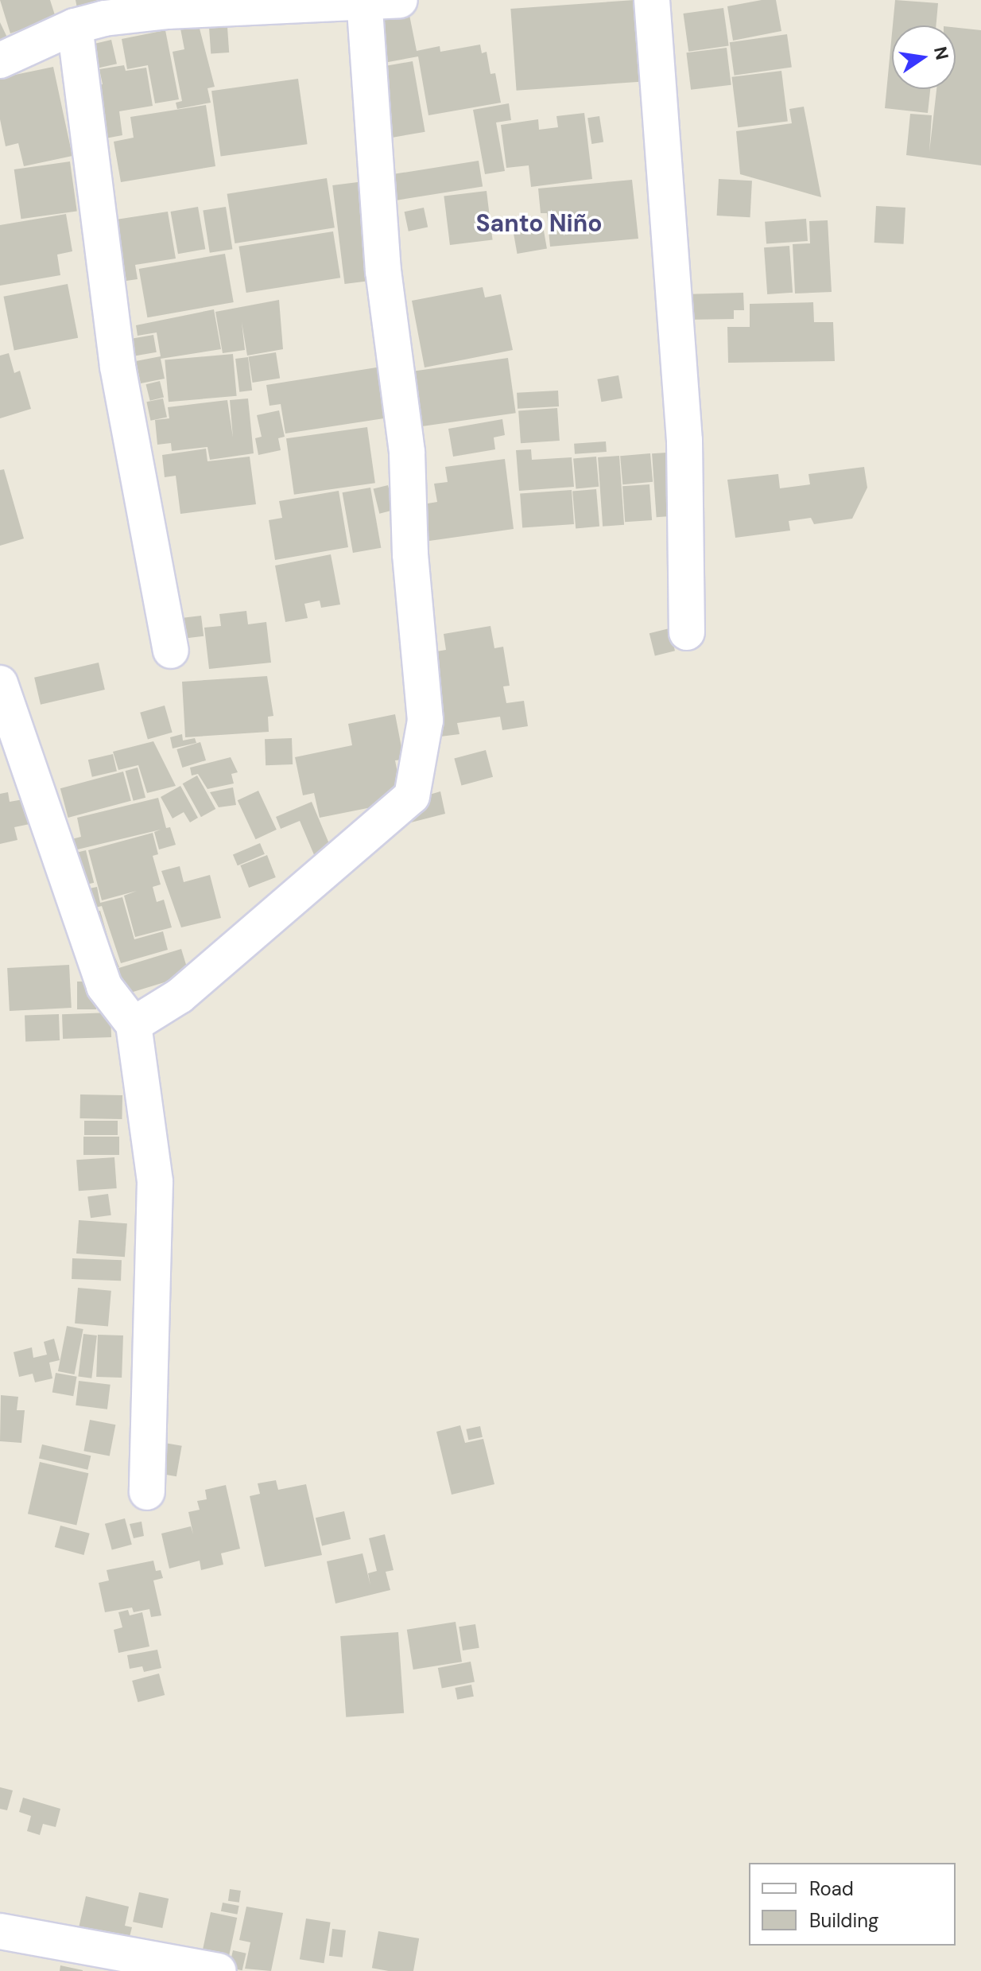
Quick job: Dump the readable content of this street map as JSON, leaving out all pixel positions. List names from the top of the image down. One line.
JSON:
{"districts":["Santo Niño"],"legend":["Road","Building"],"north":"right"}
